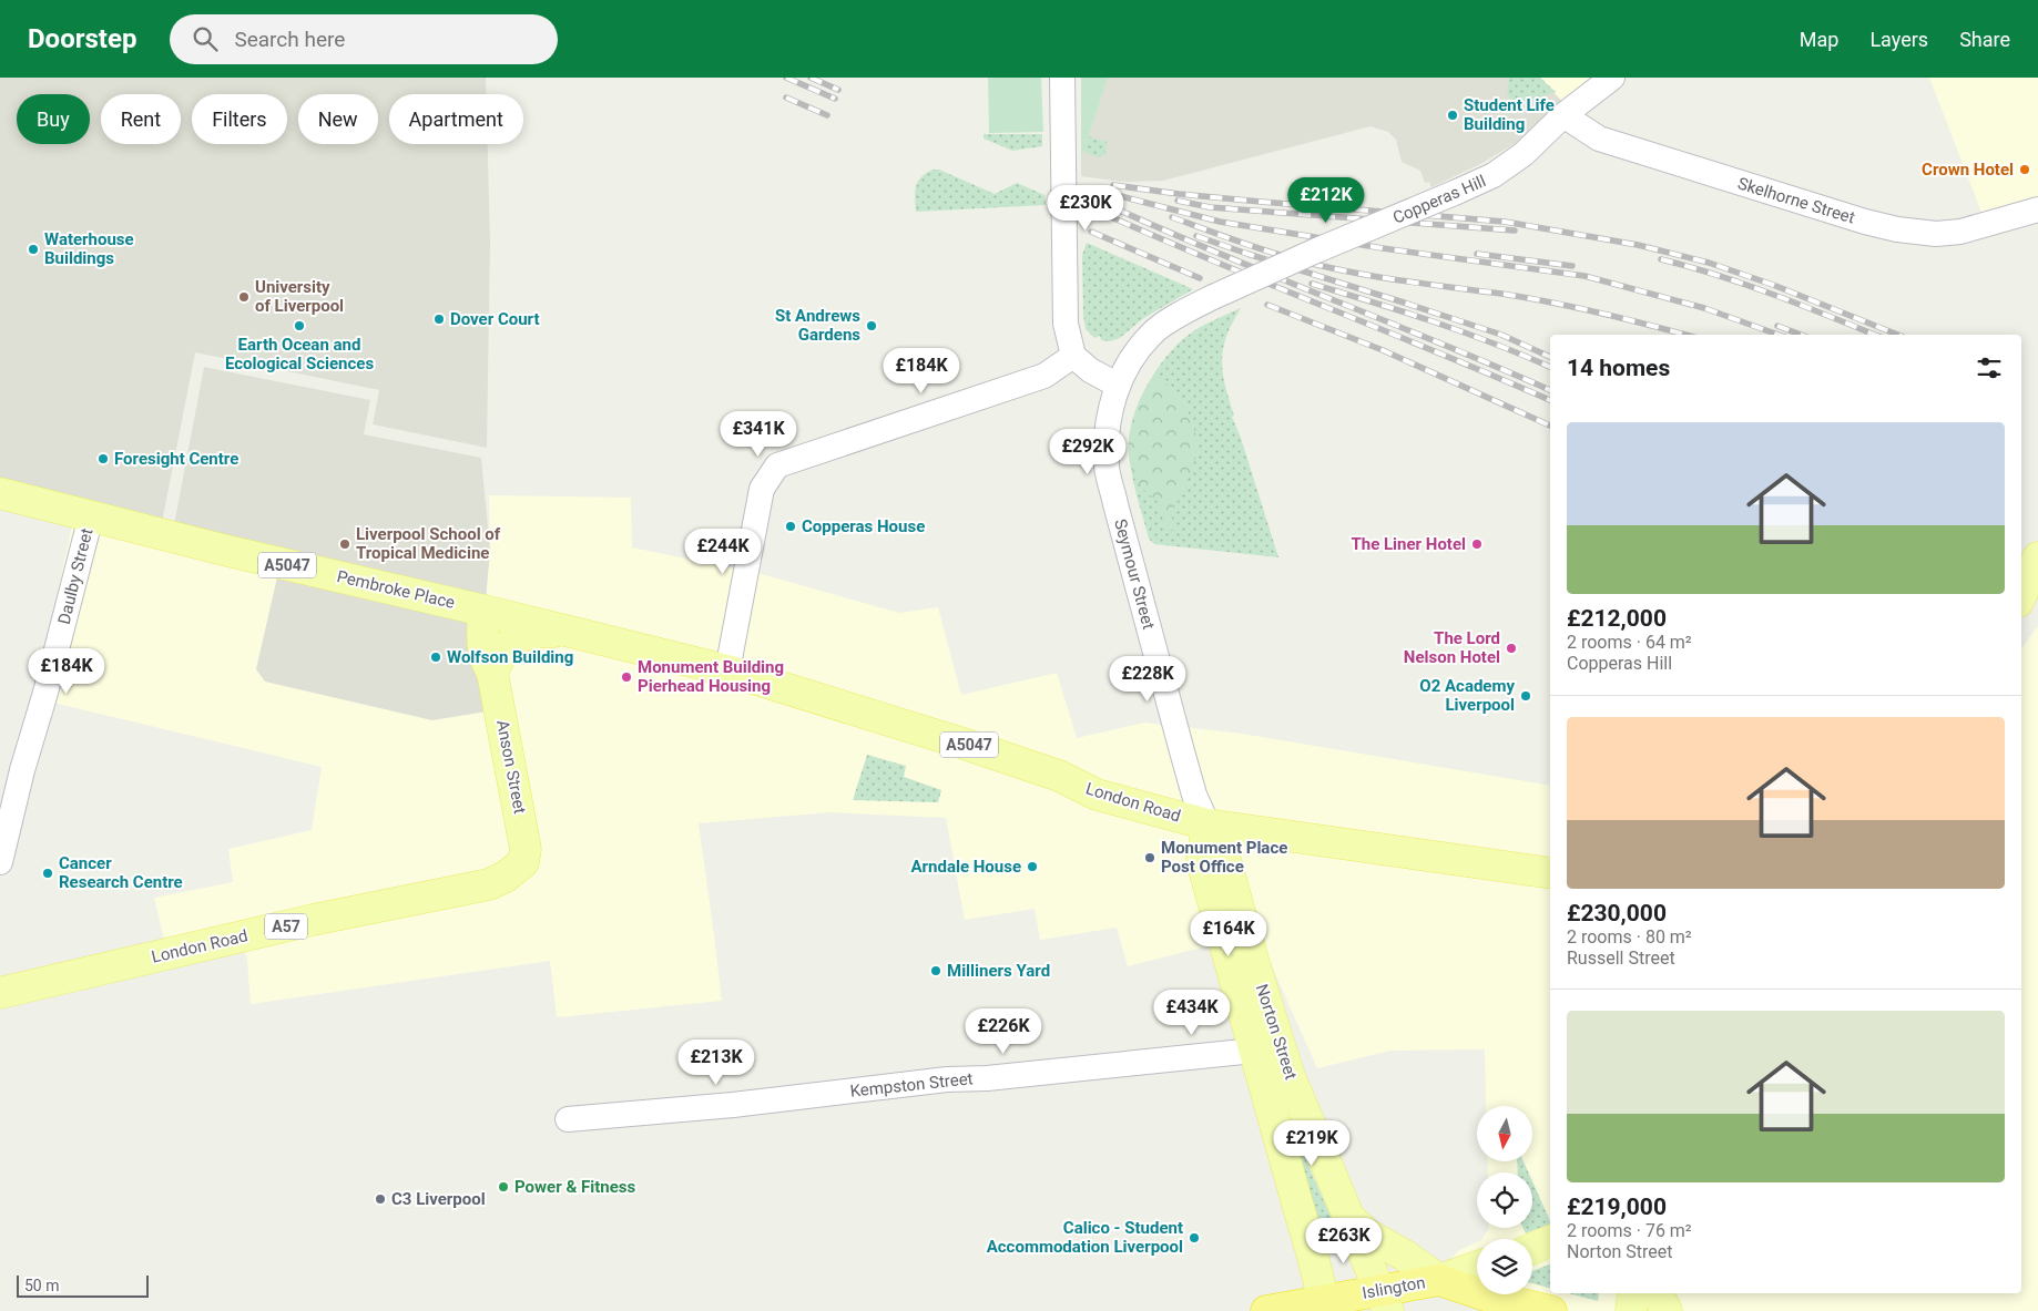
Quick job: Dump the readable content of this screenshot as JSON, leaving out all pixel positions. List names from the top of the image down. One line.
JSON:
{"streets":{"highway":["Islington"],"main road":["A5047","Pembroke Place","Anson Street","London Road","A57","Norton Street"],"street":["Copperas Hill","Skelhorne Street","Seymour Street","Daulby Street","Kempston Street"]},"crossings":[["Copperas Hill","Skelhorne Street"],["Copperas Hill","Seymour Street"],["Seymour Street","London Road"],["Seymour Street","Norton Street"],["Daulby Street","Pembroke Place"],["Pembroke Place","Anson Street"],["Pembroke Place","London Road"],["Anson Street","London Road"],["London Road","Norton Street"],["Norton Street","Kempston Street"],["Norton Street","Islington"]],"places":["Student Life Building","Crown Hotel","Waterhouse Buildings","University of Liverpool","Dover Court","Earth Ocean and Ecological Sciences","St Andrews Gardens","Foresight Centre","Copperas House","Liverpool School of Tropical Medicine","The Liner Hotel","The Lord Nelson Hotel","Wolfson Building","Monument Building Pierhead Housing","O2 Academy Liverpool","Monument Place Post Office","Arndale House","Cancer Research Centre","Milliners Yard","Power & Fitness","C3 Liverpool","Calico - Student Accommodation Liverpool"],"scale_bar":"50 m","north":"bottom","page":{"header":"Doorstep","search":"Search here","nav":["Map","Layers","Share"],"chip":["Buy","Rent","Filters","New","Apartment"],"price":["£212K","£230K","£184K","£341K","£292K","£244K","£184K","£228K","£164K","£434K","£226K","£213K","£219K","£263K"],"heading":"14 homes","list":[{"name":"£212,000","note":"2 rooms · 64 m² · Copperas Hill"},{"name":"£230,000","note":"2 rooms · 80 m² · Russell Street"},{"name":"£219,000","note":"2 rooms · 76 m² · Norton Street"}],"scale":"50 m"}}
